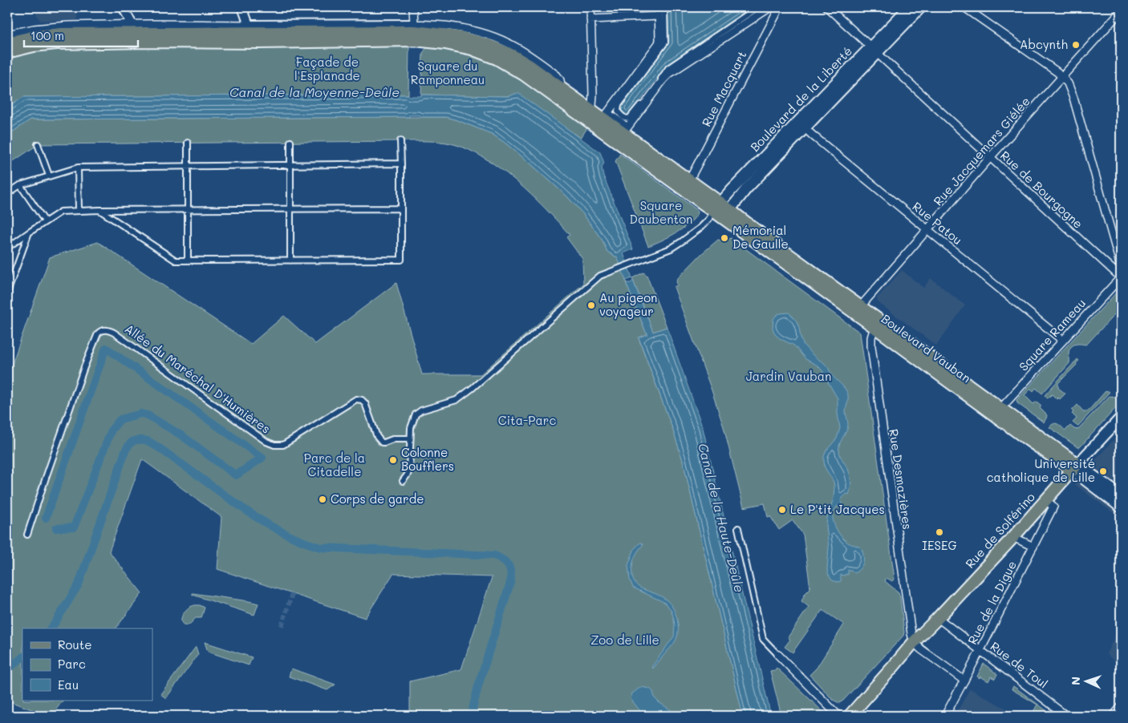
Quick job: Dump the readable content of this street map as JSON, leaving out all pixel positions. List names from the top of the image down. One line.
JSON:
{"streets":{"main road":["Boulevard de la Liberté","Boulevard Vauban","Rue de Solférino"],"street":["Rue Macquart","Rue Jacquemars Giélée","Rue de Bourgogne","Rue Patou","Square Rameau","Allée du Maréchal D'Humières","Rue Desmazières","Rue de la Digue","Rue de Toul"]},"crossings":[["Boulevard de la Liberté","Rue de Bourgogne"],["Boulevard de la Liberté","Rue Patou"],["Boulevard de la Liberté","Boulevard Vauban"],["Rue Jacquemars Giélée","Rue de Bourgogne"],["Rue Jacquemars Giélée","Rue Patou"],["Rue Jacquemars Giélée","Boulevard Vauban"],["Rue de Bourgogne","Square Rameau"],["Rue Patou","Square Rameau"],["Square Rameau","Boulevard Vauban"],["Boulevard Vauban","Rue Desmazières"],["Boulevard Vauban","Rue de Solférino"],["Rue Desmazières","Rue de Solférino"],["Rue de Solférino","Rue de la Digue"],["Rue de Solférino","Rue de Toul"],["Rue de la Digue","Rue de Toul"]],"water":["Canal de la Moyenne-Deûle","Canal de la Haute-Deûle"],"parks":["Façade de l'Esplanade","Square du Ramponneau","Square Daubenton","Jardin Vauban","Cita-Parc","Parc de la Citadelle","Zoo de Lille"],"places":["Abcynth","Mémorial De Gaulle","Au pigeon voyageur","Colonne Boufflers","Université catholique de Lille","Corps de garde","Le P'tit Jacques","IESEG"],"legend":["Route","Parc","Eau"],"scale_bar":"100 m","north":"left"}
